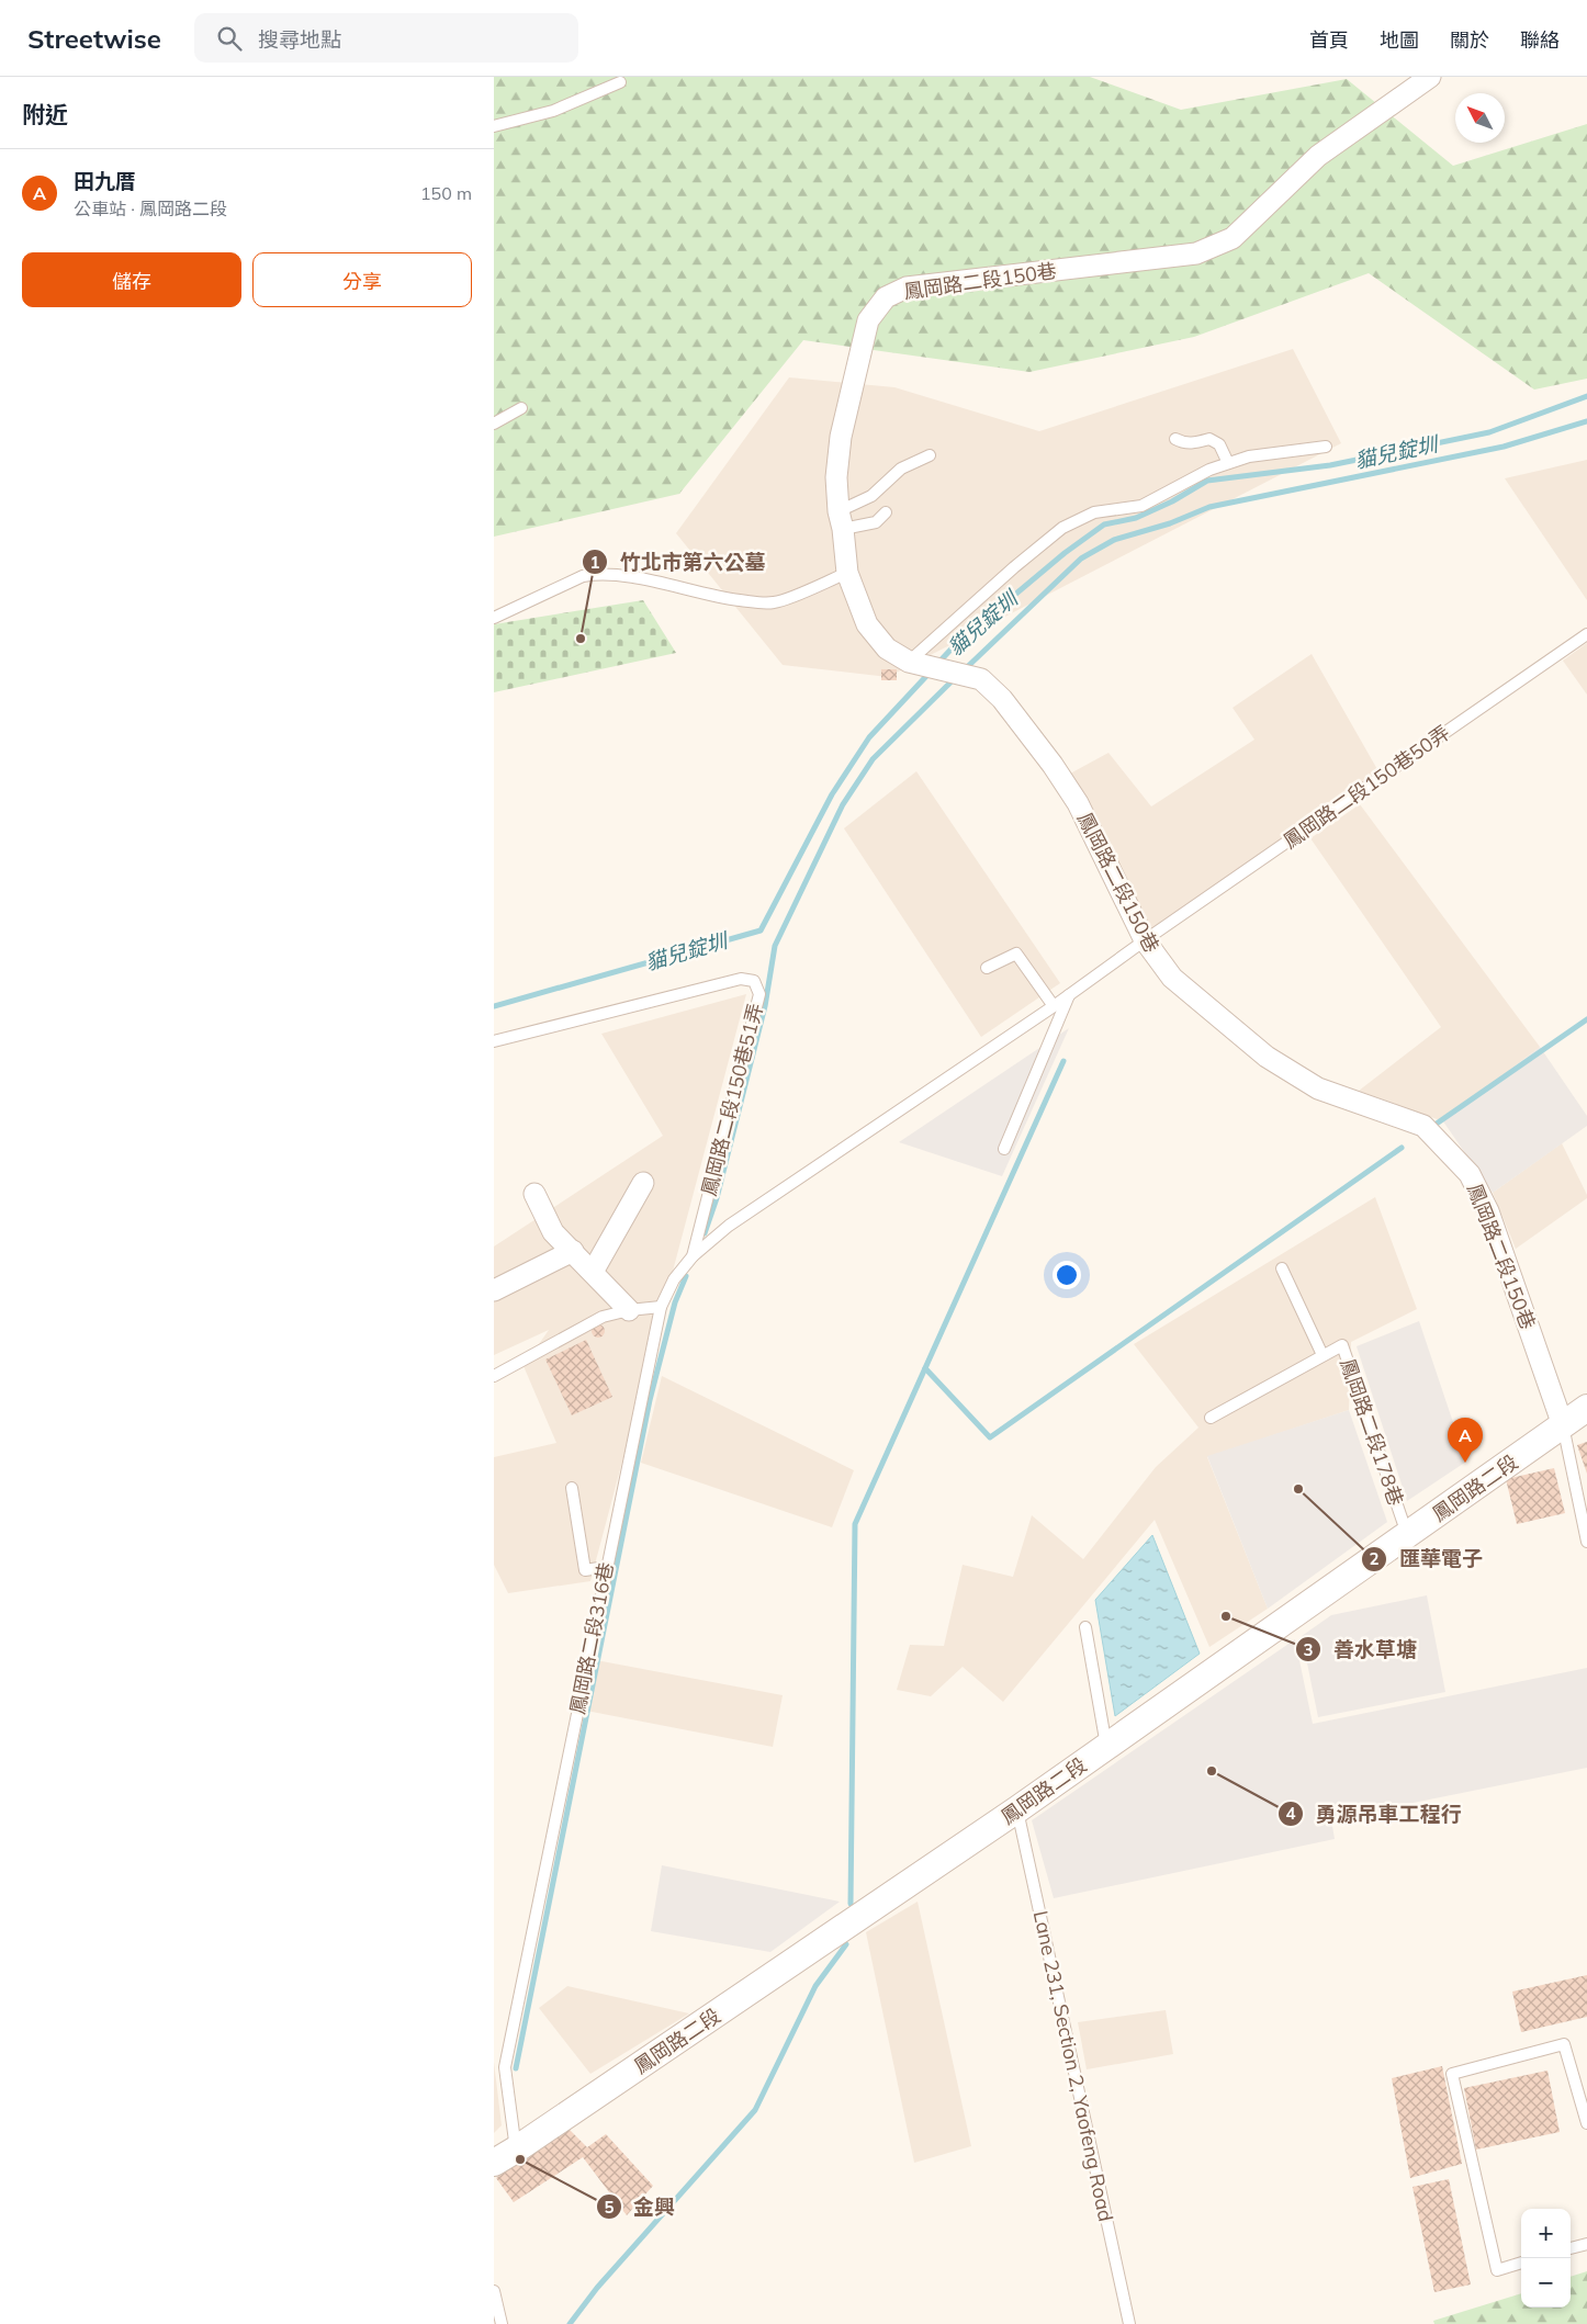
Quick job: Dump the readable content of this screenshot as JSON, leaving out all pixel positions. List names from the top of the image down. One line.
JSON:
{"streets":{"street":["鳳岡路二段150巷","鳳岡路二段"],"lane":["鳳岡路二段150巷50弄","鳳岡路二段150巷51弄","鳳岡路二段178巷","鳳岡路二段316巷","Lane 231, Section 2, Yaofeng Road"]},"crossings":[["鳳岡路二段150巷","鳳岡路二段150巷50弄"],["鳳岡路二段150巷","鳳岡路二段150巷51弄"],["鳳岡路二段150巷","鳳岡路二段"],["鳳岡路二段150巷50弄","鳳岡路二段150巷51弄"],["鳳岡路二段150巷51弄","鳳岡路二段316巷"],["鳳岡路二段178巷","鳳岡路二段"],["鳳岡路二段","鳳岡路二段316巷"],["鳳岡路二段","Lane 231, Section 2, Yaofeng Road"]],"water":["貓兒錠圳"],"places":["竹北市第六公墓","匯華電子","善水草塘","勇源吊車工程行","金興"],"north":"top left","page":{"header":"Streetwise","search":"搜尋地點","nav":["首頁","地圖","關於","聯絡"],"heading":"附近","list":[{"mark":"A","name":"田九厝","note":"公車站 · 鳳岡路二段","value":"150 m"}],"buttons":["儲存","分享"],"pins":"A","map_buttons":["+","−"]}}
